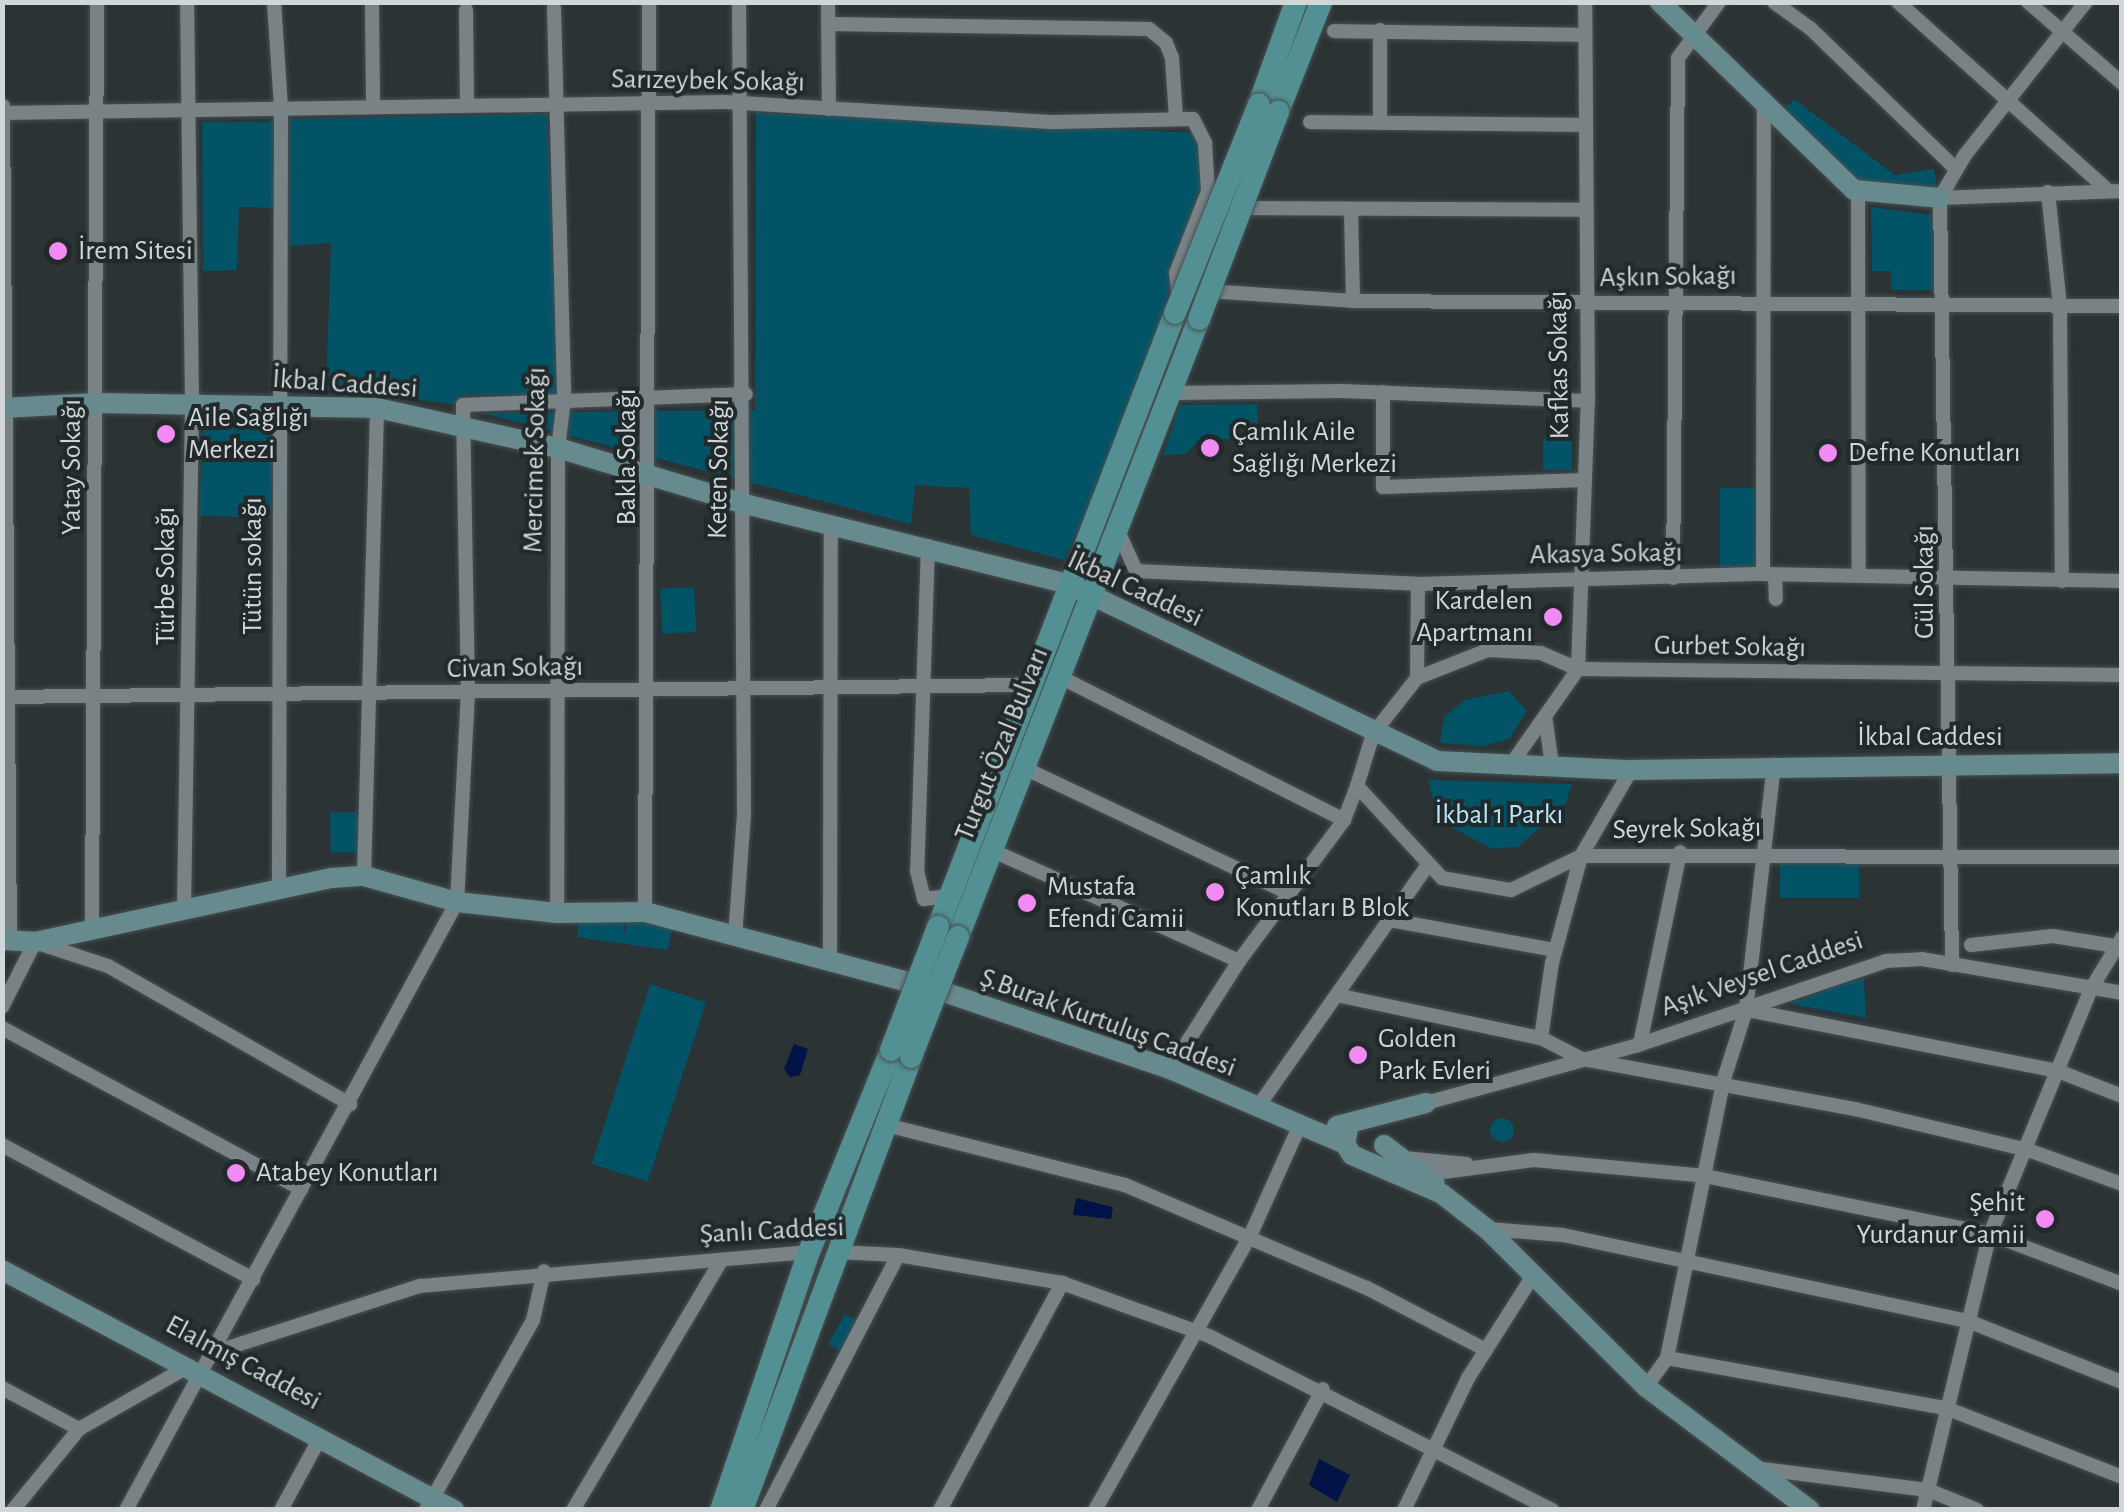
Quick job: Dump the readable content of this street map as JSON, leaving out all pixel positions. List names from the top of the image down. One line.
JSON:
{"streets":{"main road":["Turgut Özal Bulvarı"],"street":["Sarızeybek Sokağı","Aşkın Sokağı","Kafkas Sokağı","İkbal Caddesi","Bakla Sokağı","Mercimek Sokağı","Yatay Sokağı","Keten Sokağı","Akasya Sokağı","Tütün sokağı","Türbe Sokağı","Gül Sokağı","Gurbet Sokağı","Civan Sokağı","Seyrek Sokağı","Aşık Veysel Caddesi","Ş.Burak Kurtuluş Caddesi","Şanlı Caddesi","Elalmış Caddesi"]},"crossings":[["Sarızeybek Sokağı","Bakla Sokağı"],["Sarızeybek Sokağı","Mercimek Sokağı"],["Sarızeybek Sokağı","Yatay Sokağı"],["Sarızeybek Sokağı","Keten Sokağı"],["Sarızeybek Sokağı","Tütün sokağı"],["Sarızeybek Sokağı","Türbe Sokağı"],["Aşkın Sokağı","Kafkas Sokağı"],["Aşkın Sokağı","Gül Sokağı"],["Kafkas Sokağı","Akasya Sokağı"],["Kafkas Sokağı","Gurbet Sokağı"],["İkbal Caddesi","Bakla Sokağı"],["İkbal Caddesi","Mercimek Sokağı"],["İkbal Caddesi","Yatay Sokağı"],["İkbal Caddesi","Keten Sokağı"],["İkbal Caddesi","Tütün sokağı"],["İkbal Caddesi","Türbe Sokağı"],["İkbal Caddesi","Gül Sokağı"],["İkbal Caddesi","Turgut Özal Bulvarı"],["Bakla Sokağı","Civan Sokağı"],["Bakla Sokağı","Ş.Burak Kurtuluş Caddesi"],["Mercimek Sokağı","Civan Sokağı"],["Mercimek Sokağı","Ş.Burak Kurtuluş Caddesi"],["Yatay Sokağı","Civan Sokağı"],["Keten Sokağı","Civan Sokağı"],["Keten Sokağı","Ş.Burak Kurtuluş Caddesi"],["Akasya Sokağı","Gül Sokağı"],["Akasya Sokağı","Turgut Özal Bulvarı"],["Tütün sokağı","Civan Sokağı"],["Türbe Sokağı","Civan Sokağı"],["Gül Sokağı","Gurbet Sokağı"],["Gül Sokağı","Seyrek Sokağı"],["Gül Sokağı","Aşık Veysel Caddesi"],["Civan Sokağı","Turgut Özal Bulvarı"],["Turgut Özal Bulvarı","Şanlı Caddesi"],["Aşık Veysel Caddesi","Ş.Burak Kurtuluş Caddesi"],["Şanlı Caddesi","Elalmış Caddesi"]],"parks":["İkbal 1 Parkı"],"places":["İrem Sitesi","Aile Sağlığı Merkezi","Çamlık Aile Sağlığı Merkezi","Defne Konutları","Kardelen Apartmanı","Çamlık Konutları B Blok","Mustafa Efendi Camii","Golden Park Evleri","Atabey Konutları","Şehit Yurdanur Camii"]}
